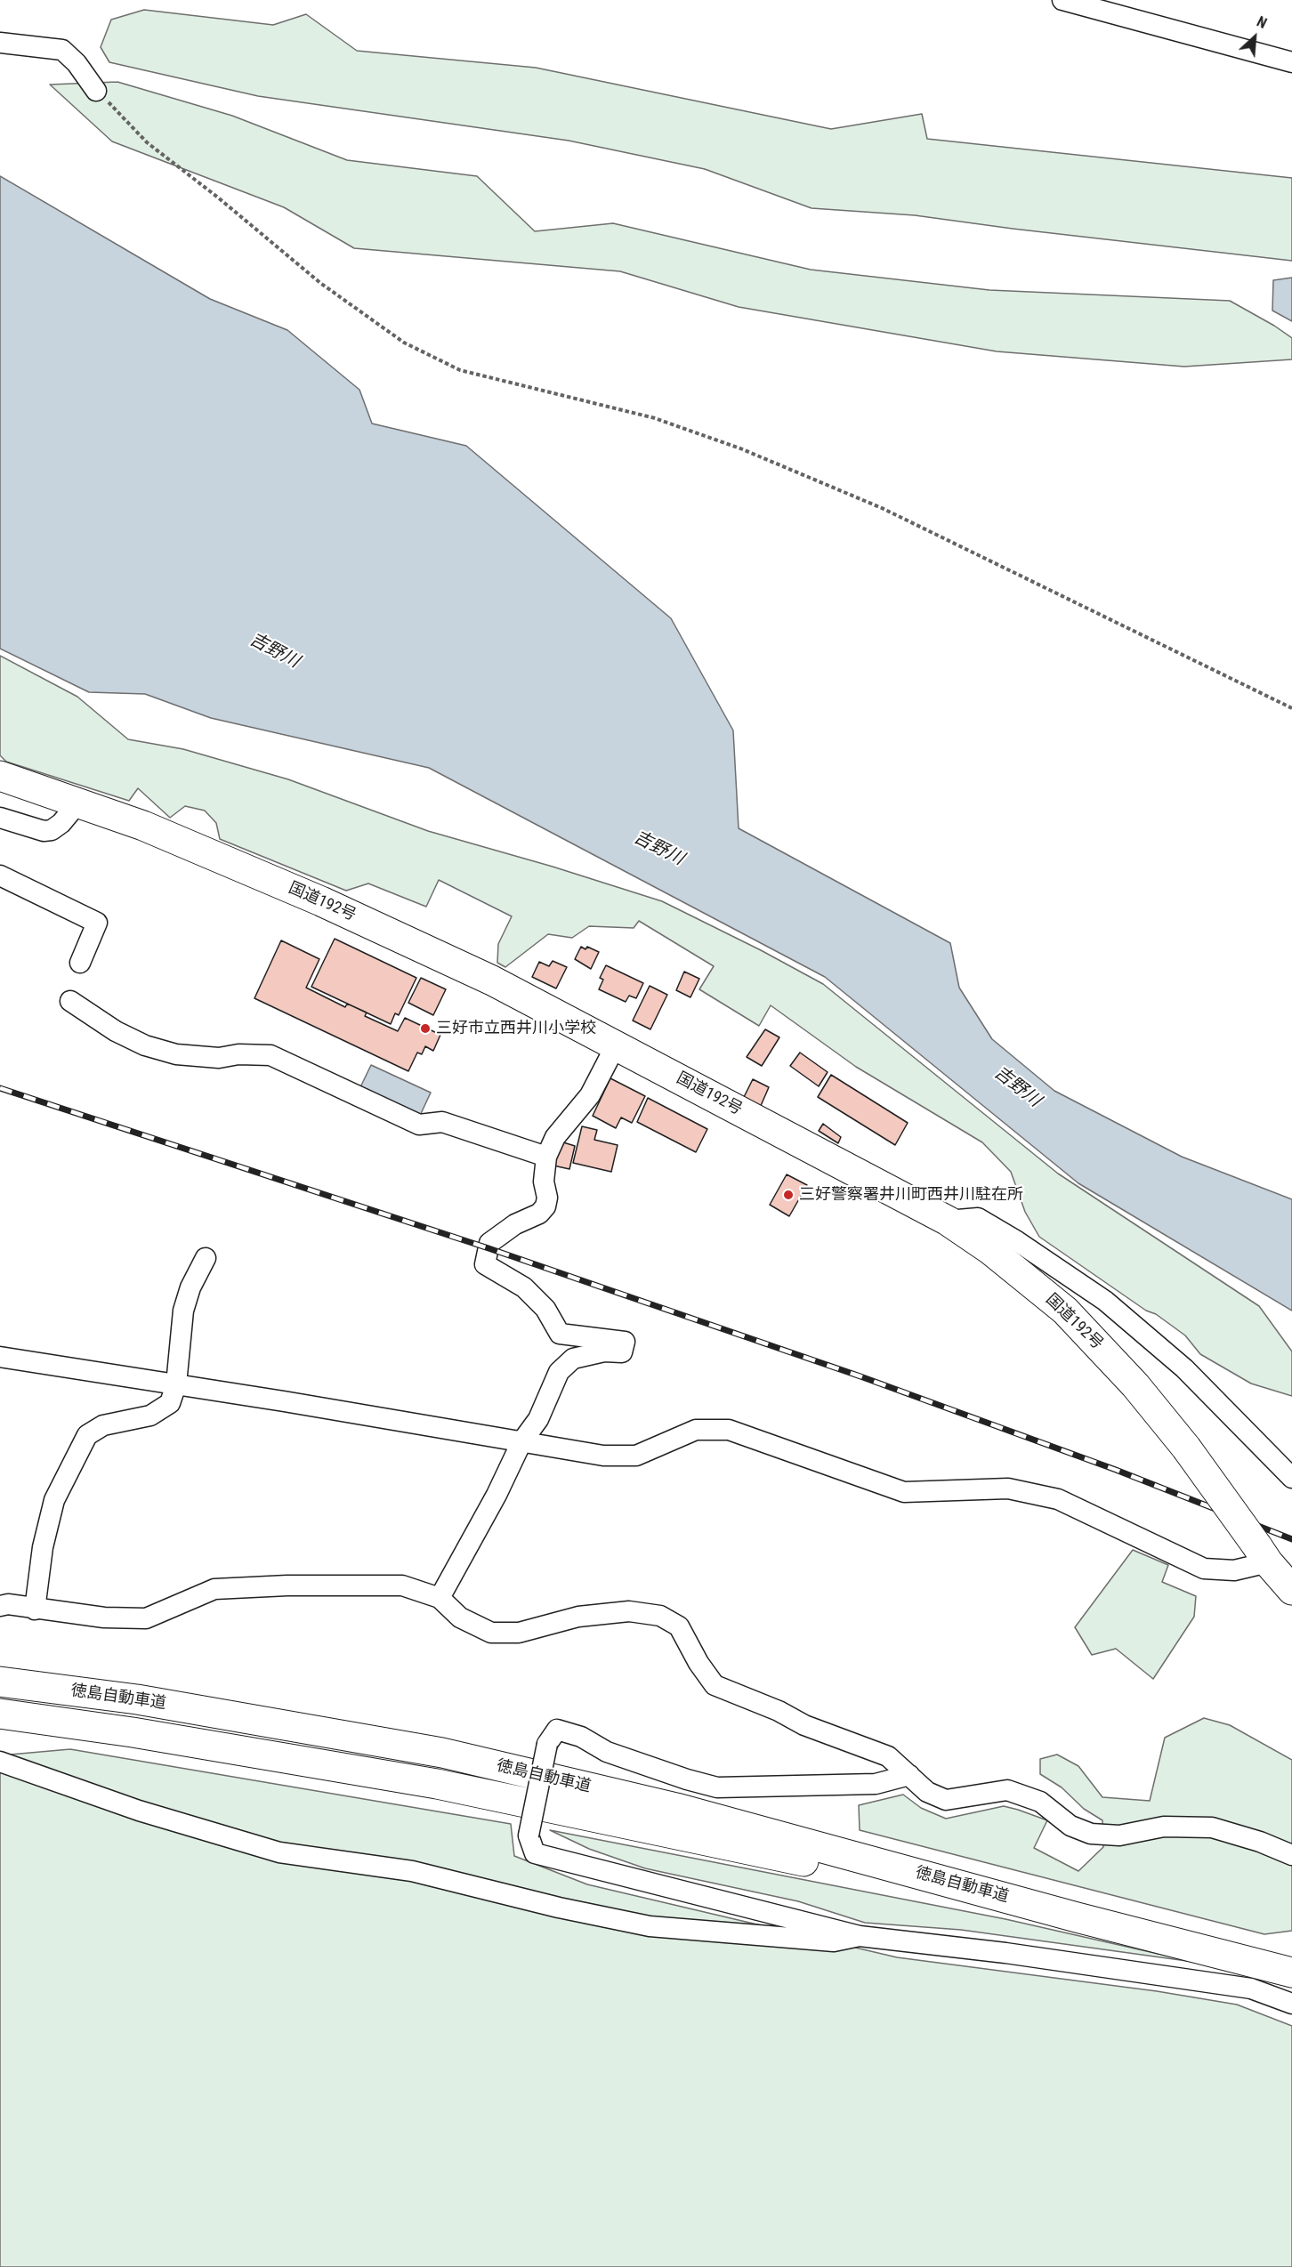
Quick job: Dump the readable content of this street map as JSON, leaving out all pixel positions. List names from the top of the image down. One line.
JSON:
{"streets":{"highway":["国道192号","徳島自動車道"]},"water":["吉野川"],"places":["三好市立西井川小学校","三好警察署井川町西井川駐在所"],"north":"top right"}
